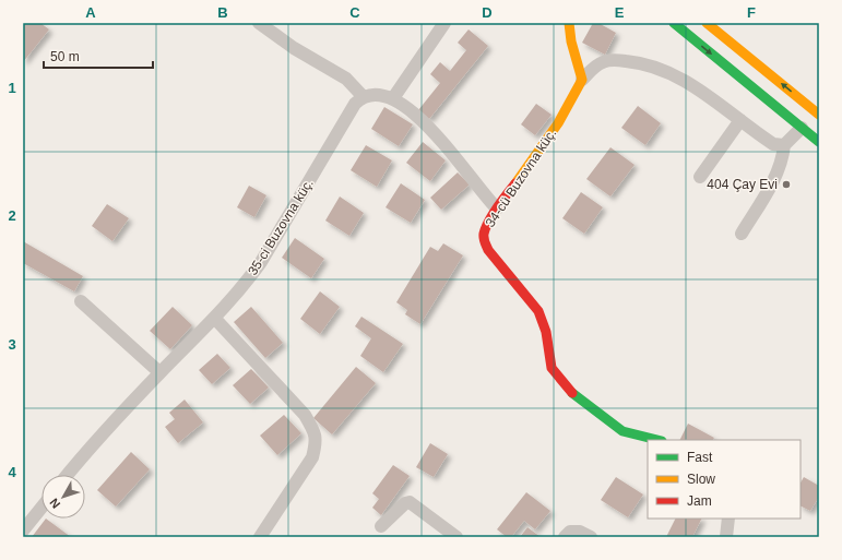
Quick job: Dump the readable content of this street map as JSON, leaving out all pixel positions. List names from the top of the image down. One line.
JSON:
{"streets":{"street":["34-cü Buzovna küç.","35-ci Buzovna küç."]},"places":["404 Çay Evi"],"legend":["Fast","Slow","Jam"],"scale_bar":"50 m","north":"bottom left","grid":{"columns":["A","B","C","D","E","F"],"rows":["1","2","3","4"]}}
